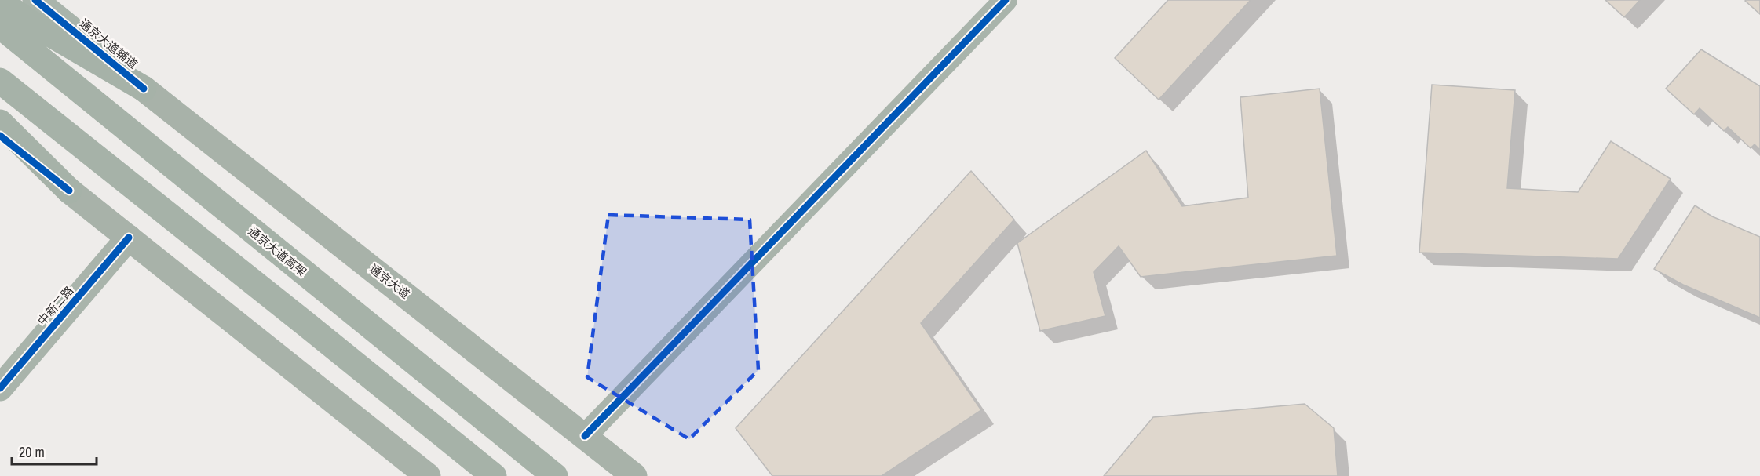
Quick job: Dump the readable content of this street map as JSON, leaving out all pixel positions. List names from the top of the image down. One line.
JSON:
{"streets":{"highway":["通京大道高架"],"main road":["通京大道"],"street":["通京大道辅道","中新二路"]},"crossings":[["通京大道辅道","通京大道"]],"scale_bar":"20 m"}
